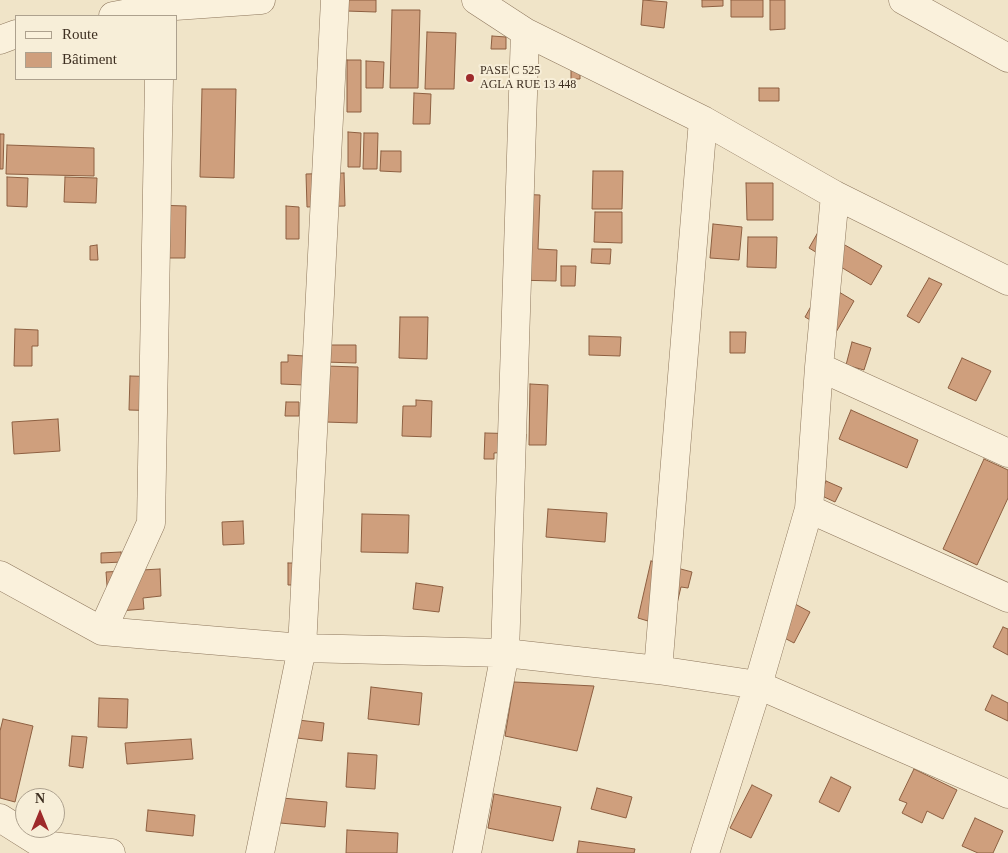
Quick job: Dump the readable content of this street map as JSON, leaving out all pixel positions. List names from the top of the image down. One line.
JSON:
{"places":["PASE C 525 AGLA RUE 13 448"],"legend":["Route","Bâtiment"],"north":"top"}
